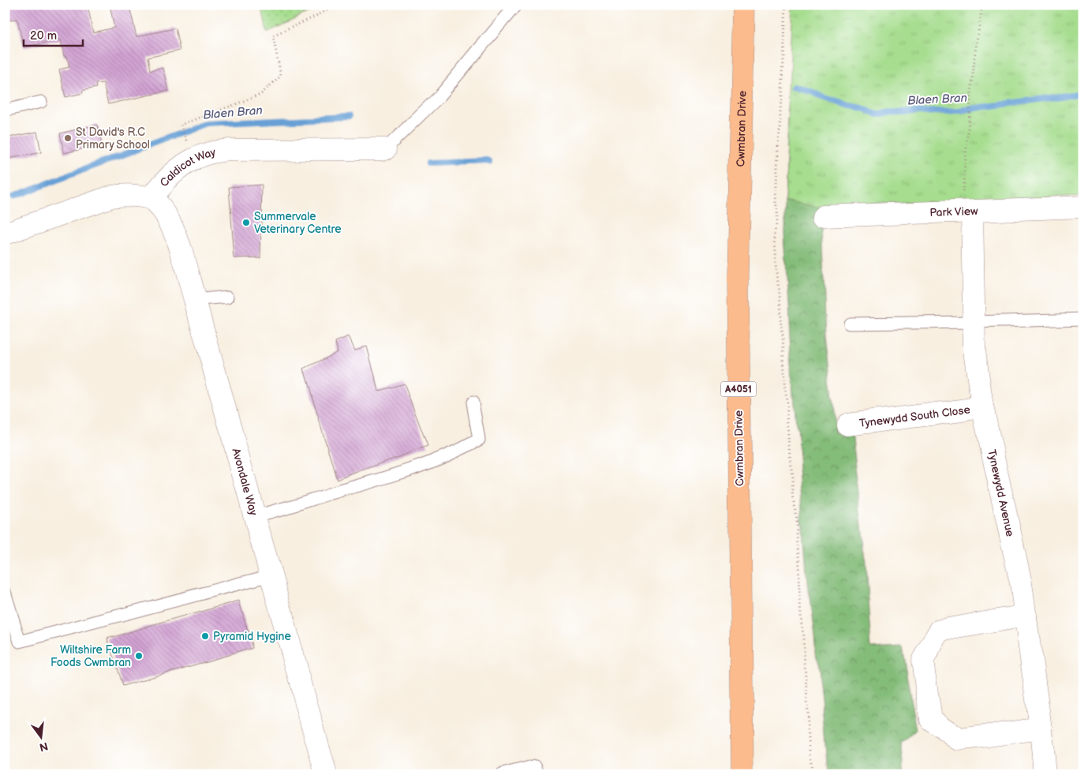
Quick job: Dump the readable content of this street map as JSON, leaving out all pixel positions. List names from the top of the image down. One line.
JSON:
{"streets":{"main road":["Cwmbran Drive","A4051"],"street":["Caldicot Way","Park View","Tynewydd South Close","Avondale Way","Tynewydd Avenue"]},"crossings":[["Caldicot Way","Avondale Way"],["Park View","Tynewydd Avenue"],["Tynewydd South Close","Tynewydd Avenue"]],"water":["Blaen Bran"],"places":["St David's R.C Primary School","Summervale Veterinary Centre","Pyramid Hygine","Wiltshire Farm Foods Cwmbran"],"scale_bar":"20 m","north":"bottom"}
